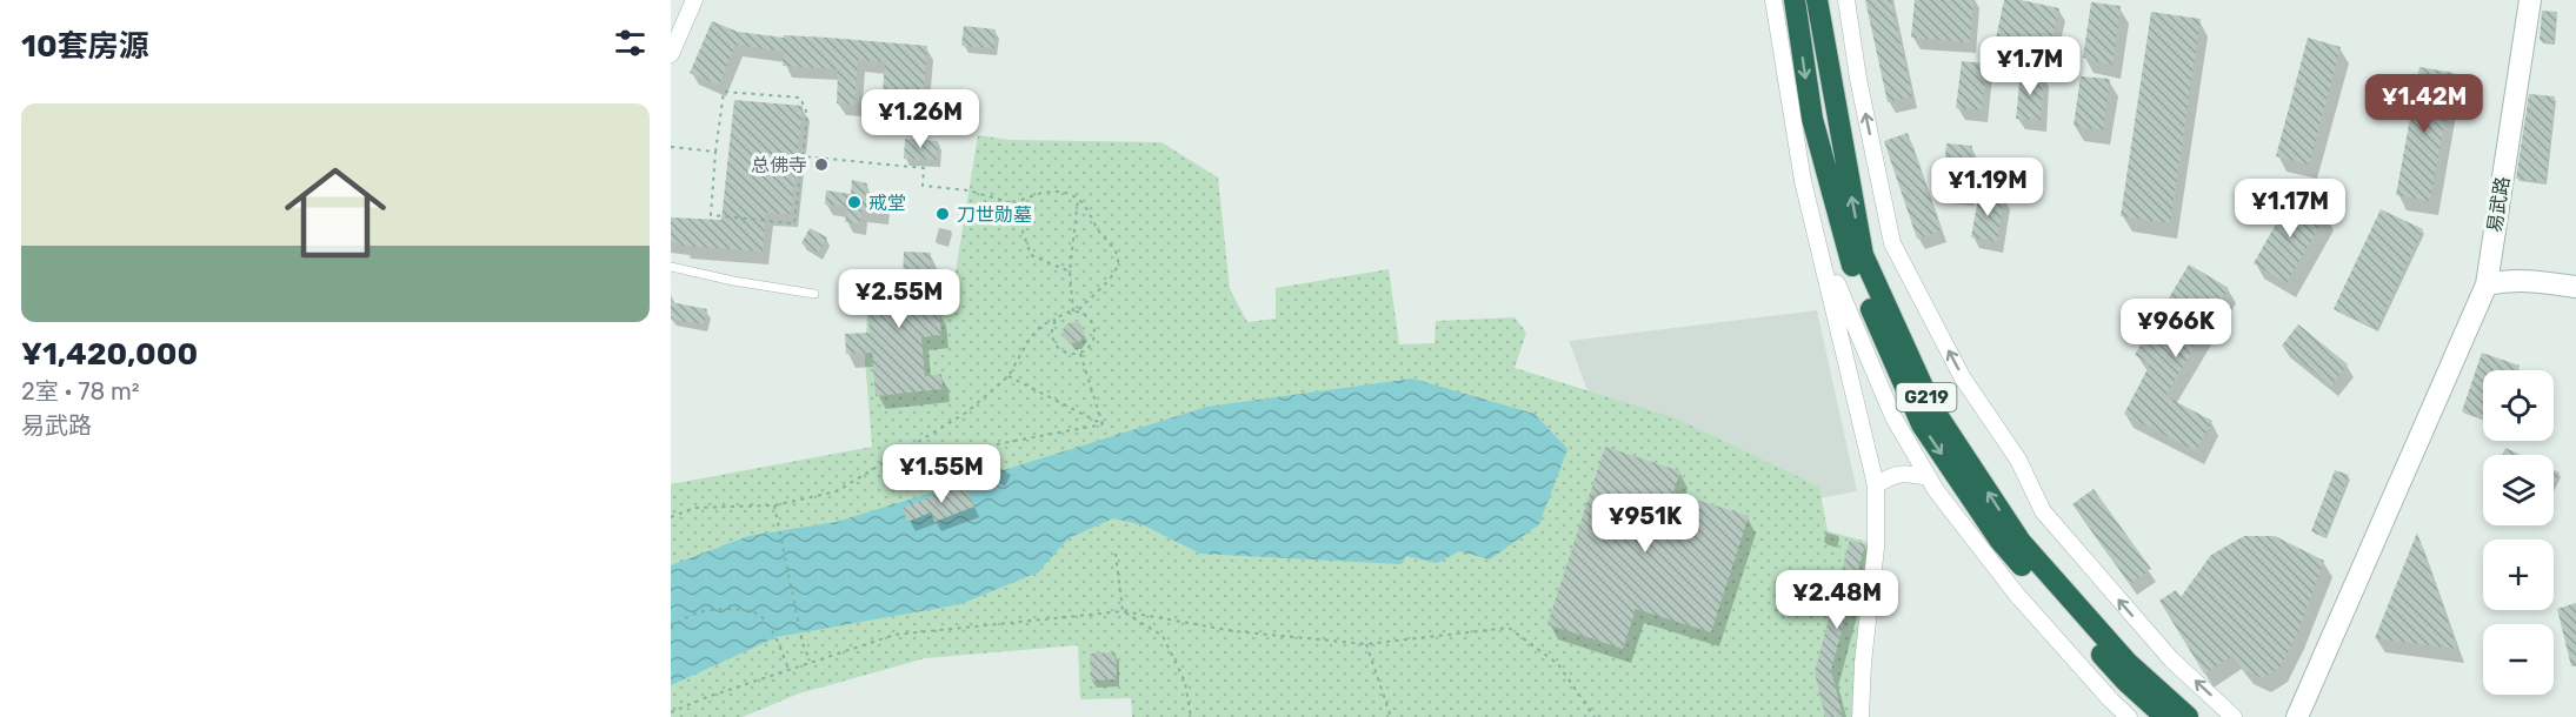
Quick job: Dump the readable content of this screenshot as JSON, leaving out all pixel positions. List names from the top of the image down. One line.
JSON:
{"streets":{"highway":["G219"],"main road":["易武路"]},"places":["总佛寺","戒堂","刀世勋墓"],"page":{"heading":"10套房源","price":["¥1.7M","¥1.42M","¥1.26M","¥1.19M","¥1.17M","¥2.55M","¥966K","¥1.55M","¥951K","¥2.48M"],"list":[{"name":"¥1,420,000","note":"2室 · 78 m² · 易武路"}],"map_buttons":["+","−"]}}
